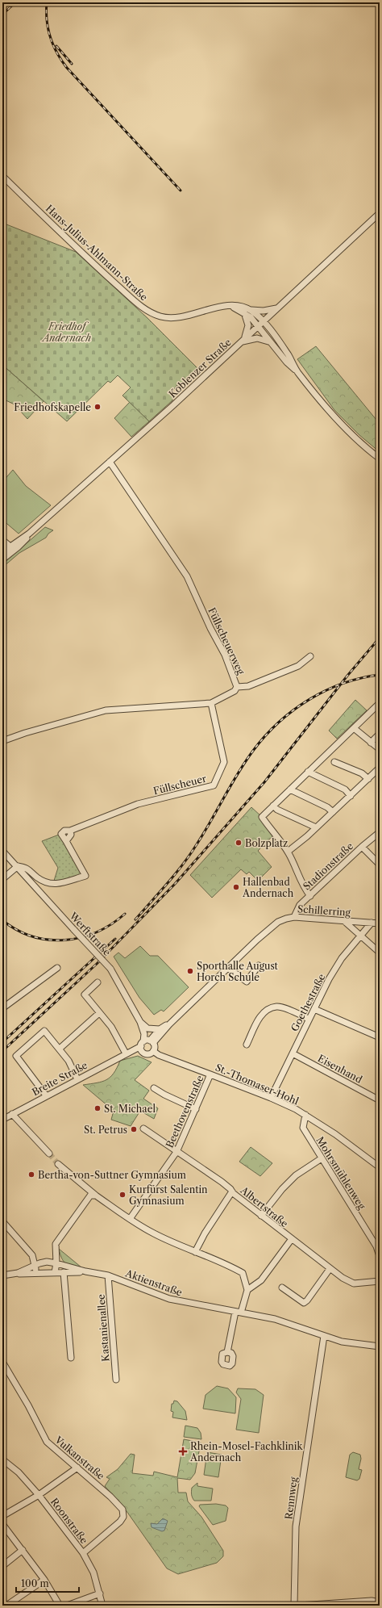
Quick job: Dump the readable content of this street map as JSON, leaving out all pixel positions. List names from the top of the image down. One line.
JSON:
{"streets":{"street":["Hans-Julius-Ahlmann-Straße","Koblenzer Straße","Füllscheuerweg","Füllscheuer","Stadionstraße","Schillerring","Werftstraße","Goethestraße","Eisenhand","Breite Straße","St.-Thomaser-Hohl","Beethovenstraße","Mohrsmühlenweg","Albertstraße","Aktienstraße","Kastanienallee","Vulkanstraße","Rennweg","Roonstraße"]},"crossings":[["Hans-Julius-Ahlmann-Straße","Koblenzer Straße"],["Koblenzer Straße","Füllscheuerweg"],["Füllscheuerweg","Füllscheuer"],["Füllscheuer","Werftstraße"],["Stadionstraße","Schillerring"],["Schillerring","Werftstraße"],["Schillerring","Goethestraße"],["Schillerring","Breite Straße"],["Werftstraße","Breite Straße"],["Goethestraße","Eisenhand"],["Goethestraße","St.-Thomaser-Hohl"],["Breite Straße","St.-Thomaser-Hohl"],["St.-Thomaser-Hohl","Beethovenstraße"],["St.-Thomaser-Hohl","Mohrsmühlenweg"],["Beethovenstraße","Albertstraße"],["Aktienstraße","Kastanienallee"],["Aktienstraße","Rennweg"],["Vulkanstraße","Roonstraße"]],"parks":["Friedhof Andernach"],"places":{"other":["Friedhofskapelle","Bolzplatz","Hallenbad Andernach","Sporthalle August Horch Schule","St. Michael","St. Petrus","Bertha-von-Suttner Gymnasium","Kurfürst Salentin Gymnasium"],"health":["Rhein-Mosel-Fachklinik Andernach"]},"scale_bar":"100 m"}
